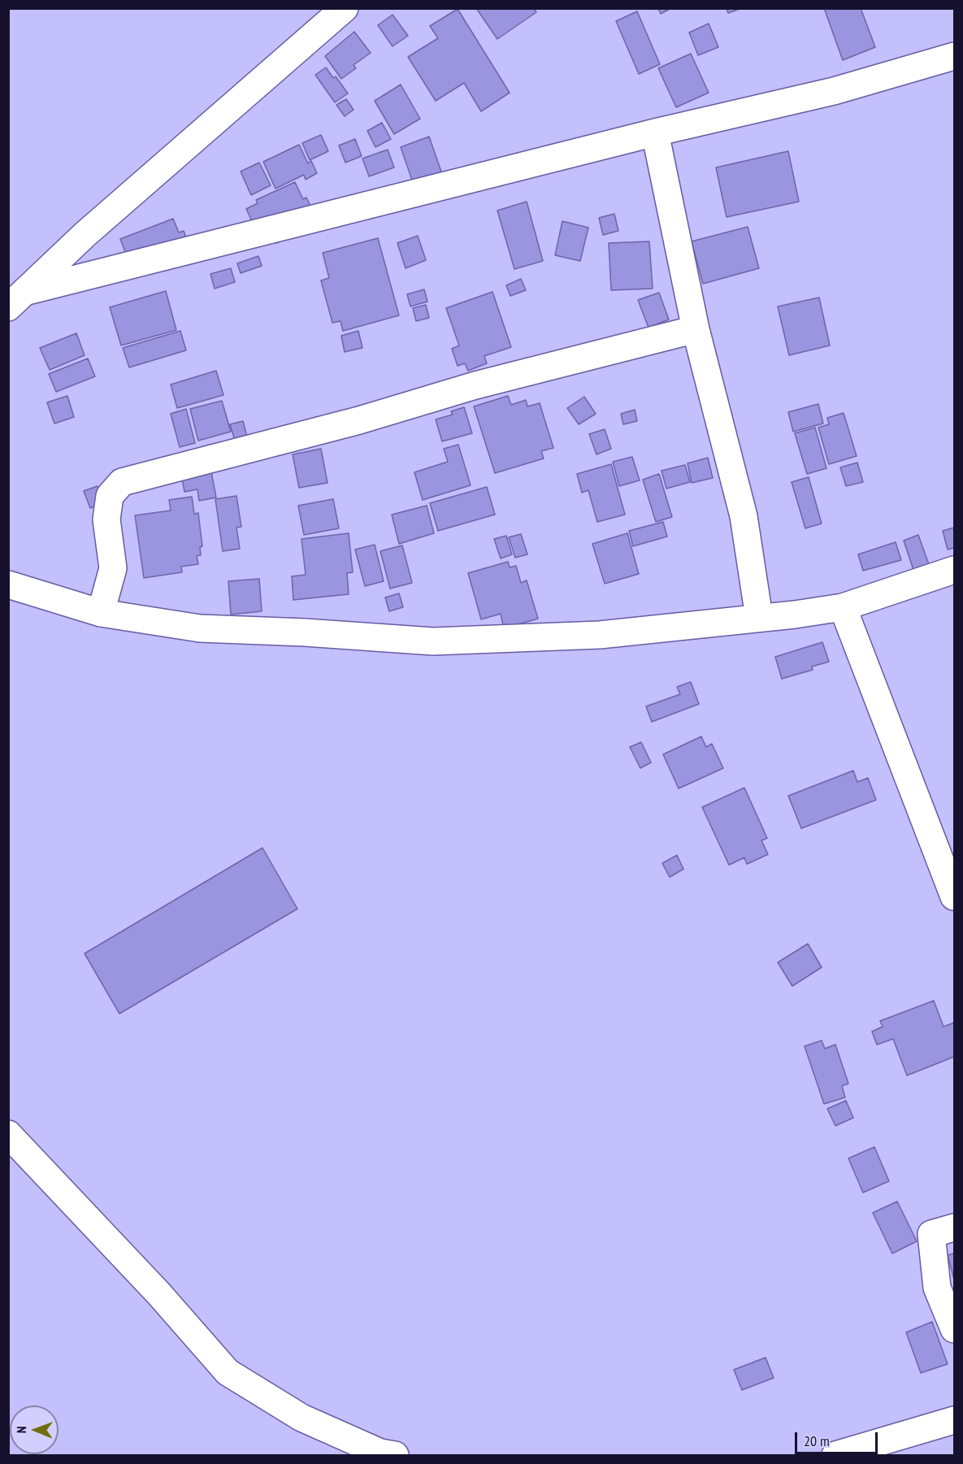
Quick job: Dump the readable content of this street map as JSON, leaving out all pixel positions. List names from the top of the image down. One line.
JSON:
{"scale_bar":"20 m","north":"left"}
